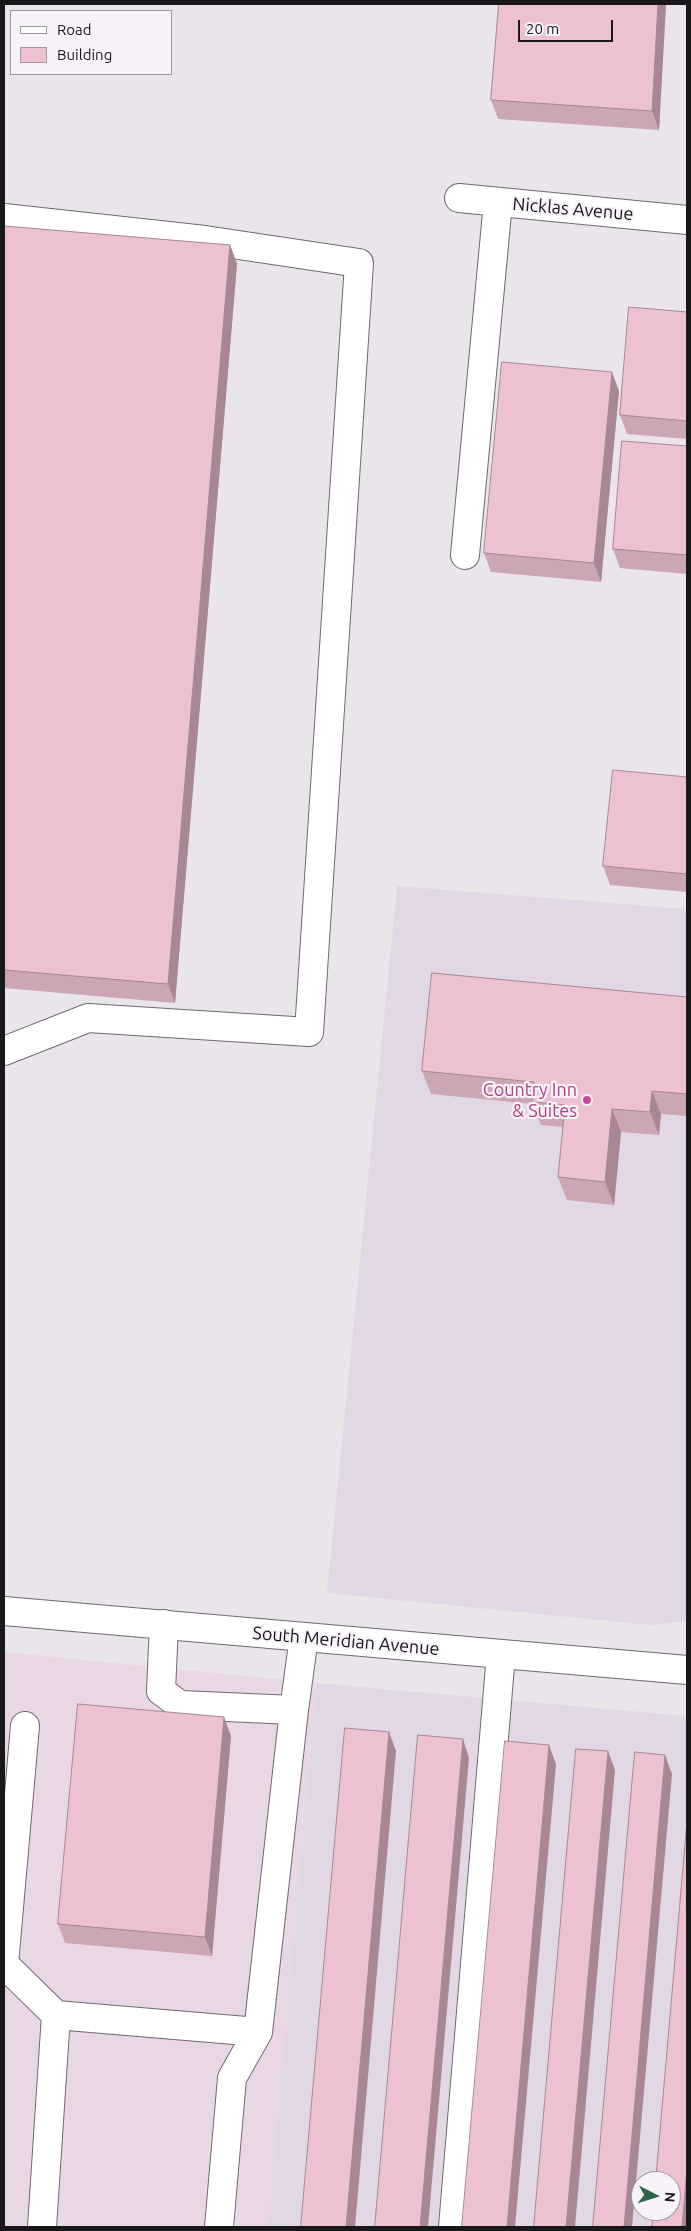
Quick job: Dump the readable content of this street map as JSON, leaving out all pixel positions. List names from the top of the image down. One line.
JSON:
{"streets":{"main road":["Nicklas Avenue","South Meridian Avenue"]},"places":["Country Inn & Suites"],"legend":["Road","Building"],"scale_bar":"20 m","north":"right"}
